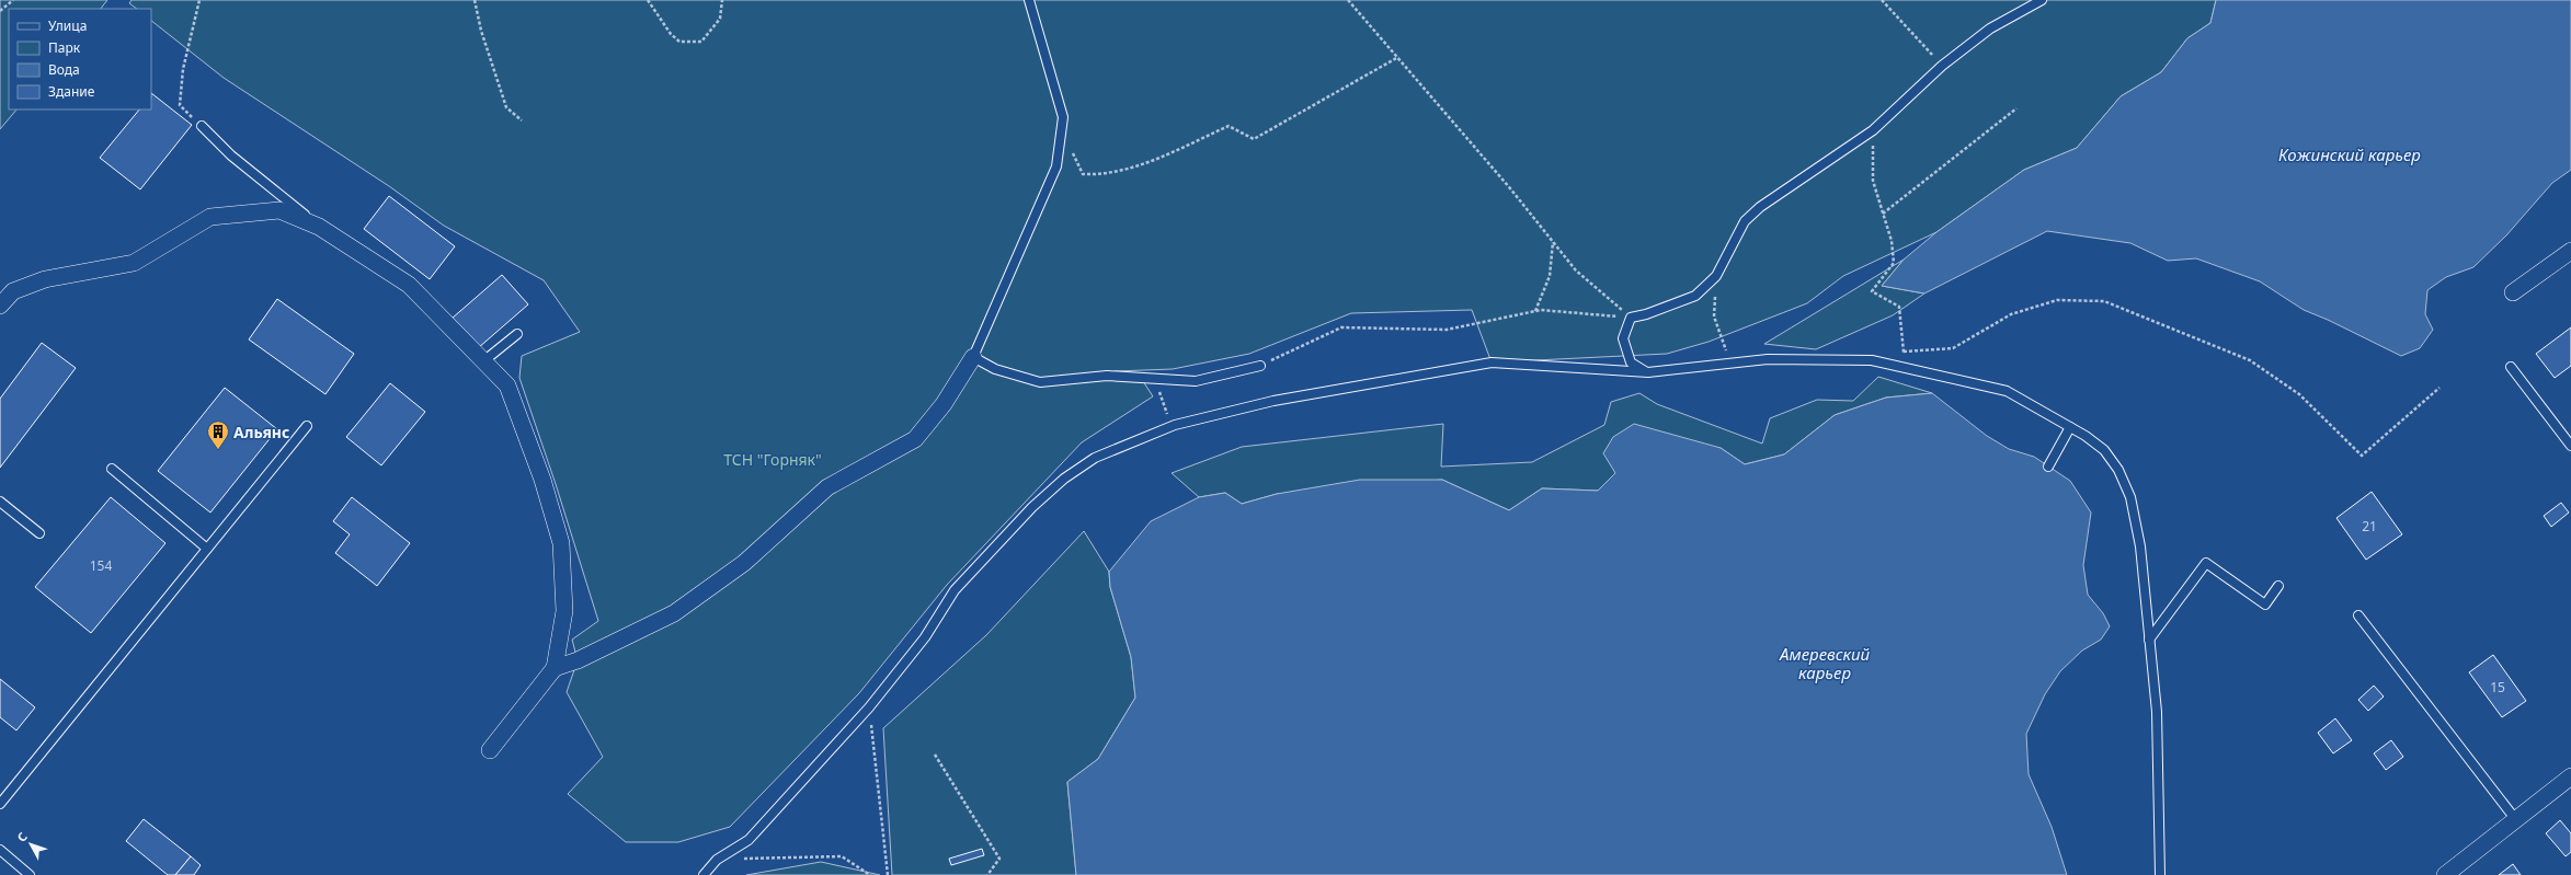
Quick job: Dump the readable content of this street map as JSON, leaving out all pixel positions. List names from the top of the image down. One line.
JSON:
{"water":["Кожинский карьер","Амеревский карьер"],"parks":["ТСН \"Горняк\""],"places":{"building":["Альянс"]},"house_numbers":["21","154","15"],"legend":["Улица","Парк","Вода","Здание"],"north":"top left"}
